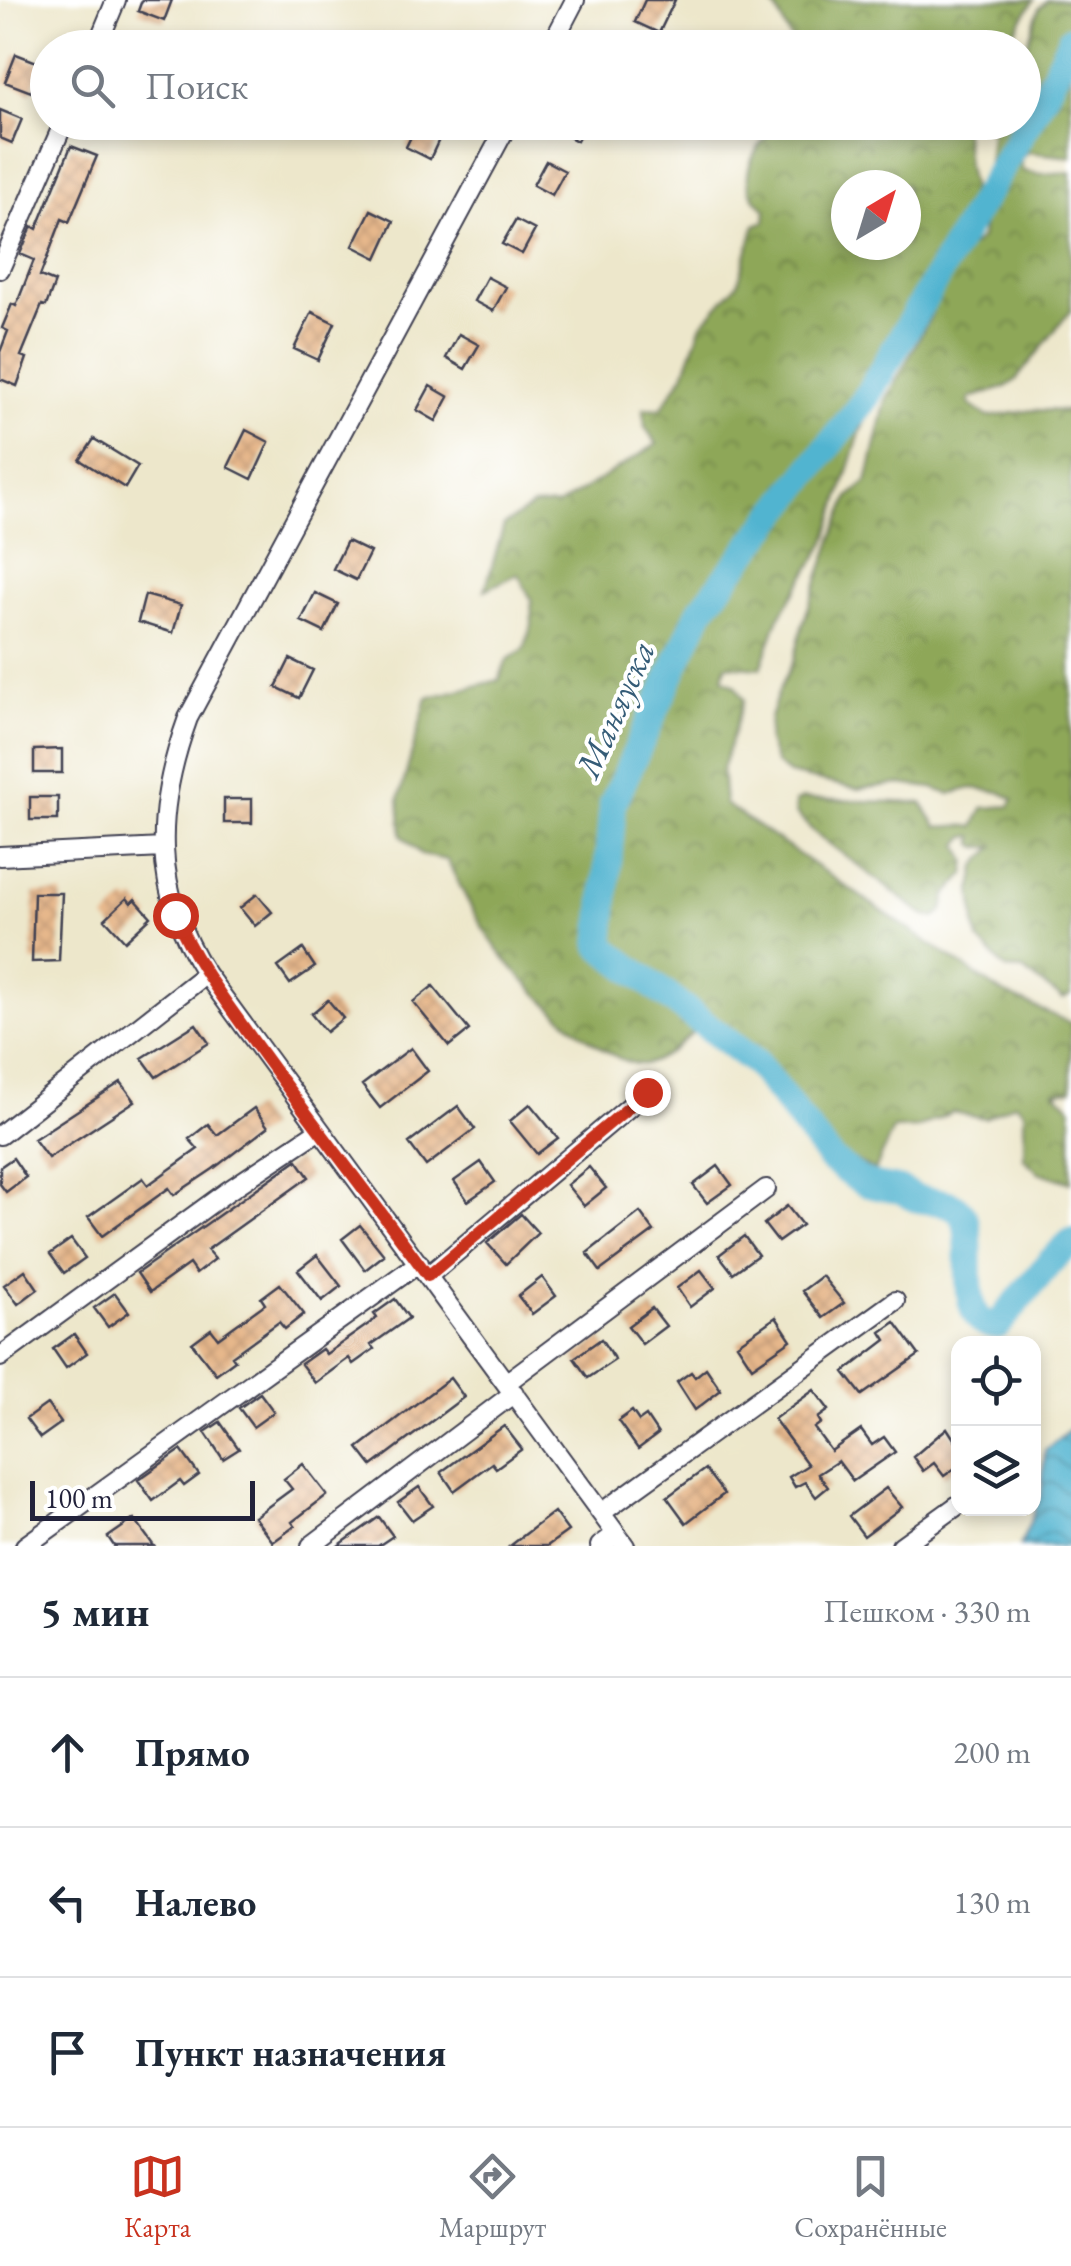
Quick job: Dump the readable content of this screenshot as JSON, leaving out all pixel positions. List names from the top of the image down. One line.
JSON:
{"water":["Маняуска"],"scale_bar":"100 m","north":"top right","page":{"search":"Поиск","scale":"100 m","heading":["5 мин","Пешком · 330 m"],"list":[["Прямо","200 m"],["Налево","130 m"],"Пункт назначения"],"nav":["Карта","Маршрут","Сохранённые"]}}
